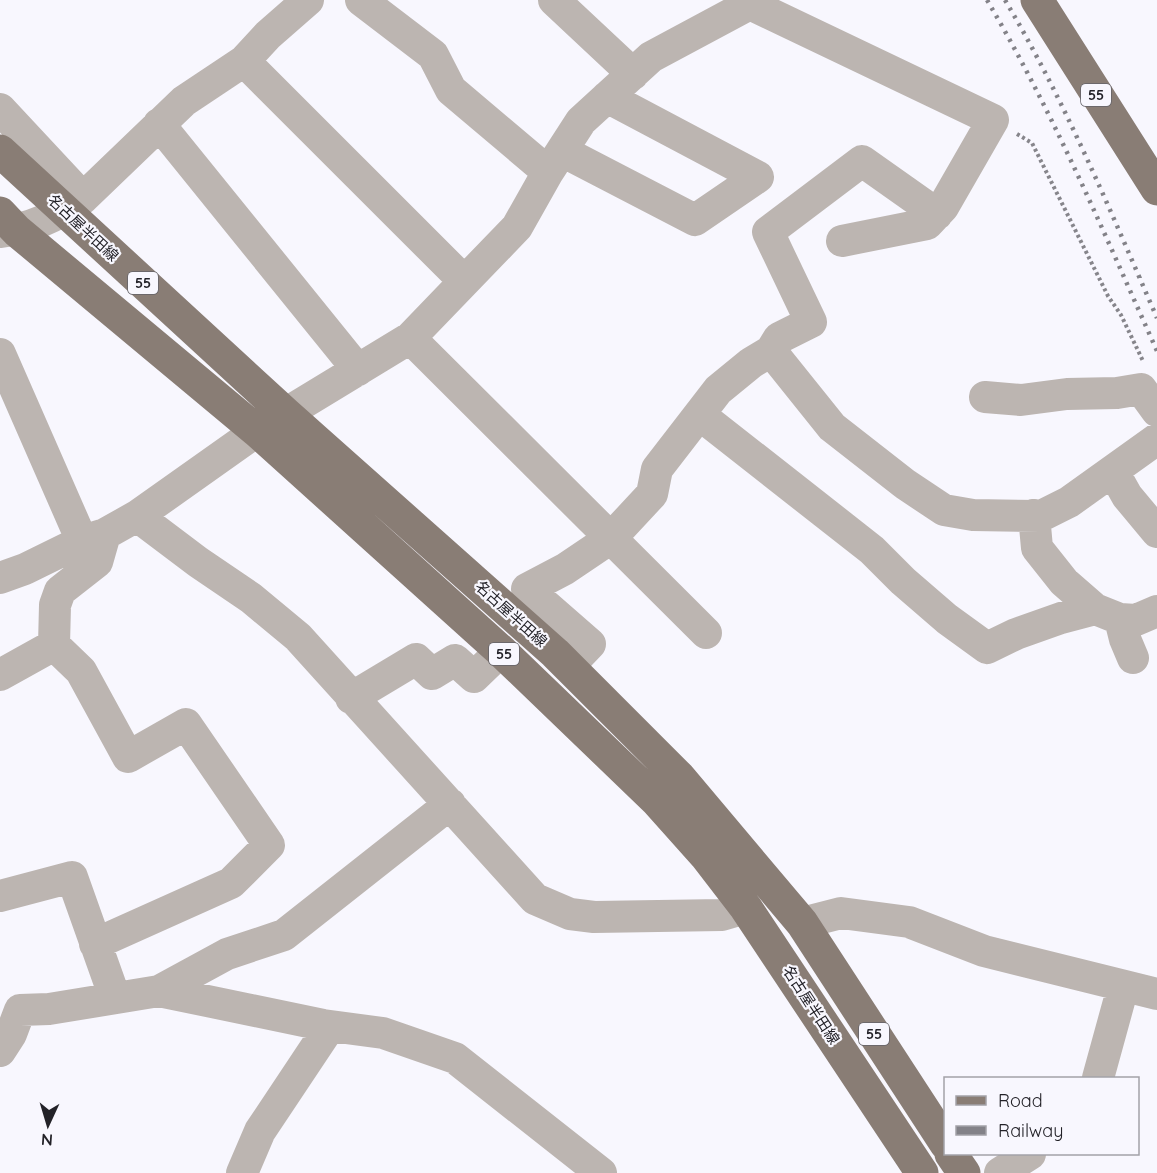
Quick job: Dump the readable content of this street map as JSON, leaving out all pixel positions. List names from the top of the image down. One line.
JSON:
{"streets":{"main road":["55","名古屋半田線"]},"legend":["Road","Railway"],"north":"bottom"}
